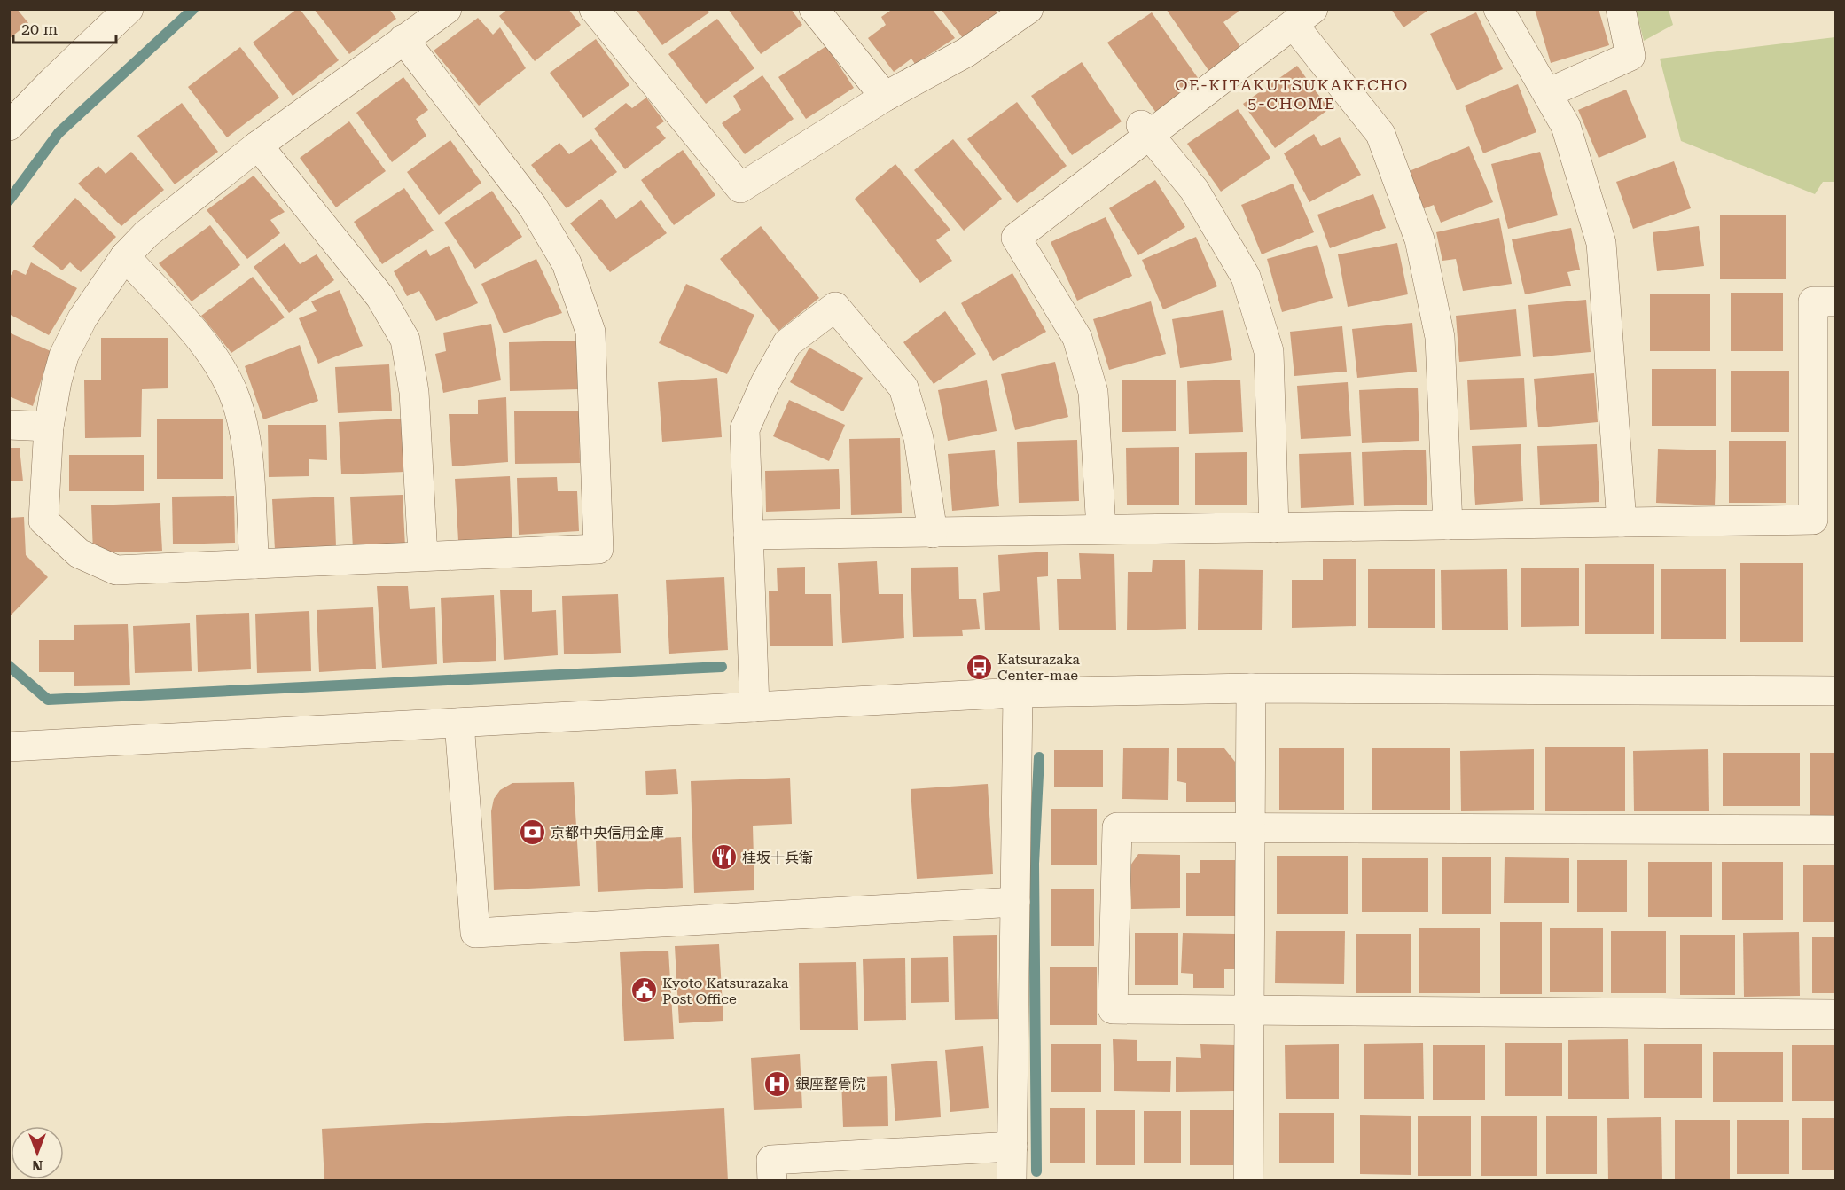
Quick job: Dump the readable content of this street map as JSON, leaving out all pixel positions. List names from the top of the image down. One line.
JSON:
{"districts":["OE-KITAKUTSUKAKECHO 5-CHOME"],"places":{"bus stop":["Katsurazaka Center-mae"],"bank":["京都中央信用金庫"],"restaurant":["桂坂十兵衛"],"public building":["Kyoto Katsurazaka Post Office"],"hospital":["銀座整骨院"]},"scale_bar":"20 m","north":"bottom"}
